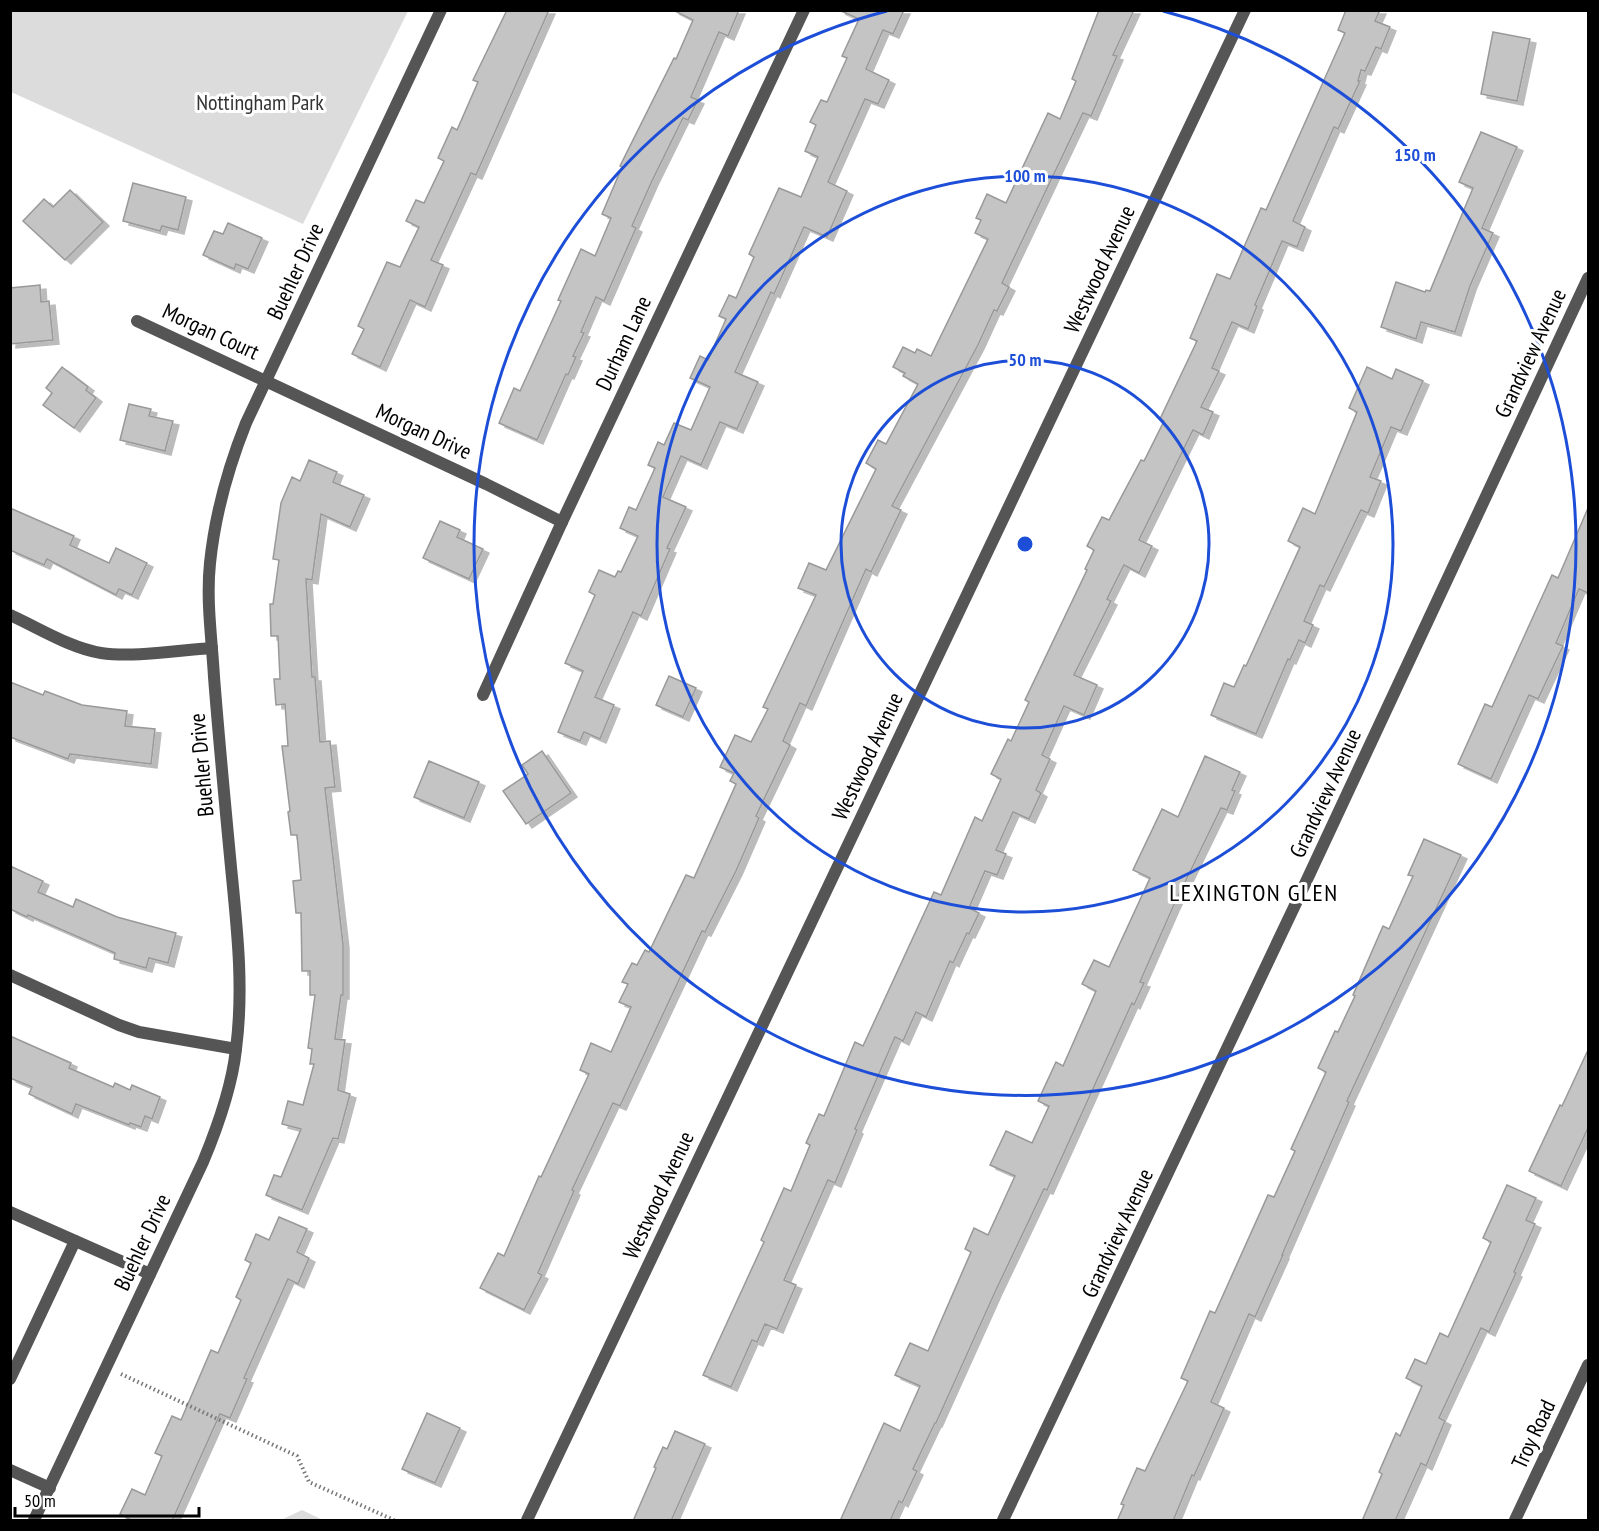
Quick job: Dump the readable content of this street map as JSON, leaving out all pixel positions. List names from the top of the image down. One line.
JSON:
{"streets":{"street":["Westwood Avenue","Buehler Drive","Morgan Court","Durham Lane","Grandview Avenue","Morgan Drive","Troy Road"]},"crossings":[["Buehler Drive","Morgan Court"],["Buehler Drive","Morgan Drive"],["Morgan Court","Morgan Drive"],["Durham Lane","Morgan Drive"]],"districts":["LEXINGTON GLEN"],"parks":["Nottingham Park"],"scale_bar":"50 m","rings":["150 m","100 m","50 m"]}
